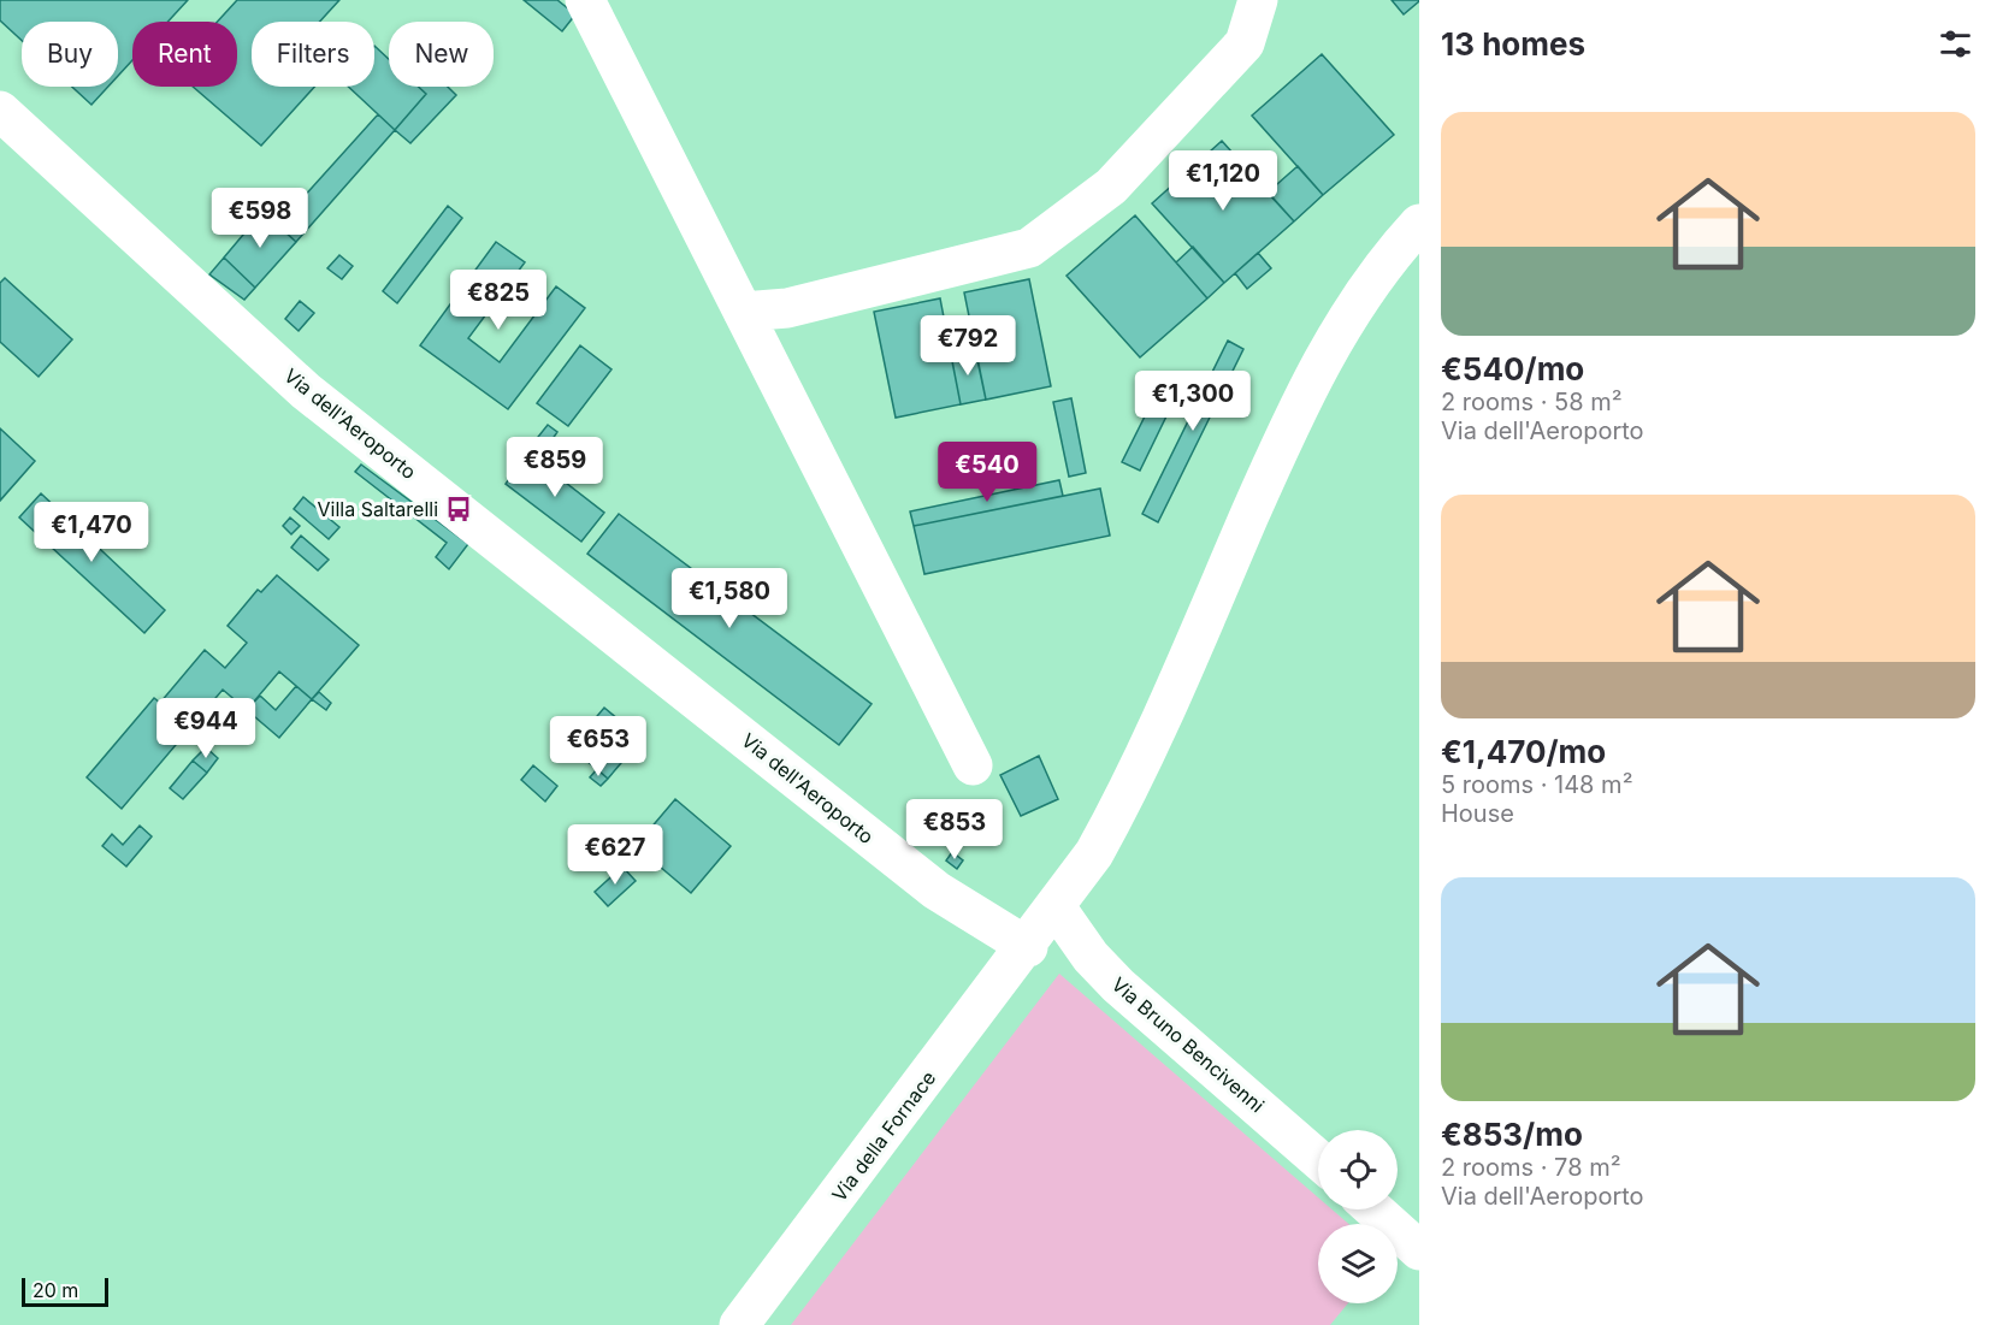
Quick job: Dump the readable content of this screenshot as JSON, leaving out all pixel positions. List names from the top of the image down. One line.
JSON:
{"streets":{"street":["Via dell'Aeroporto","Via Bruno Bencivenni","Via della Fornace"]},"crossings":[["Via dell'Aeroporto","Via della Fornace"]],"places":{"bus stop":["Villa Saltarelli"]},"scale_bar":"20 m","page":{"heading":"13 homes","chip":["Buy","Rent","Filters","New"],"list":[{"name":"€540/mo","note":"2 rooms · 58 m² · Via dell'Aeroporto"},{"name":"€1,470/mo","note":"5 rooms · 148 m² · House"},{"name":"€853/mo","note":"2 rooms · 78 m² · Via dell'Aeroporto"}],"price":["€1,120","€598","€825","€792","€1,300","€859","€540","€1,470","€1,580","€944","€653","€853","€627"],"scale":"20 m"}}
